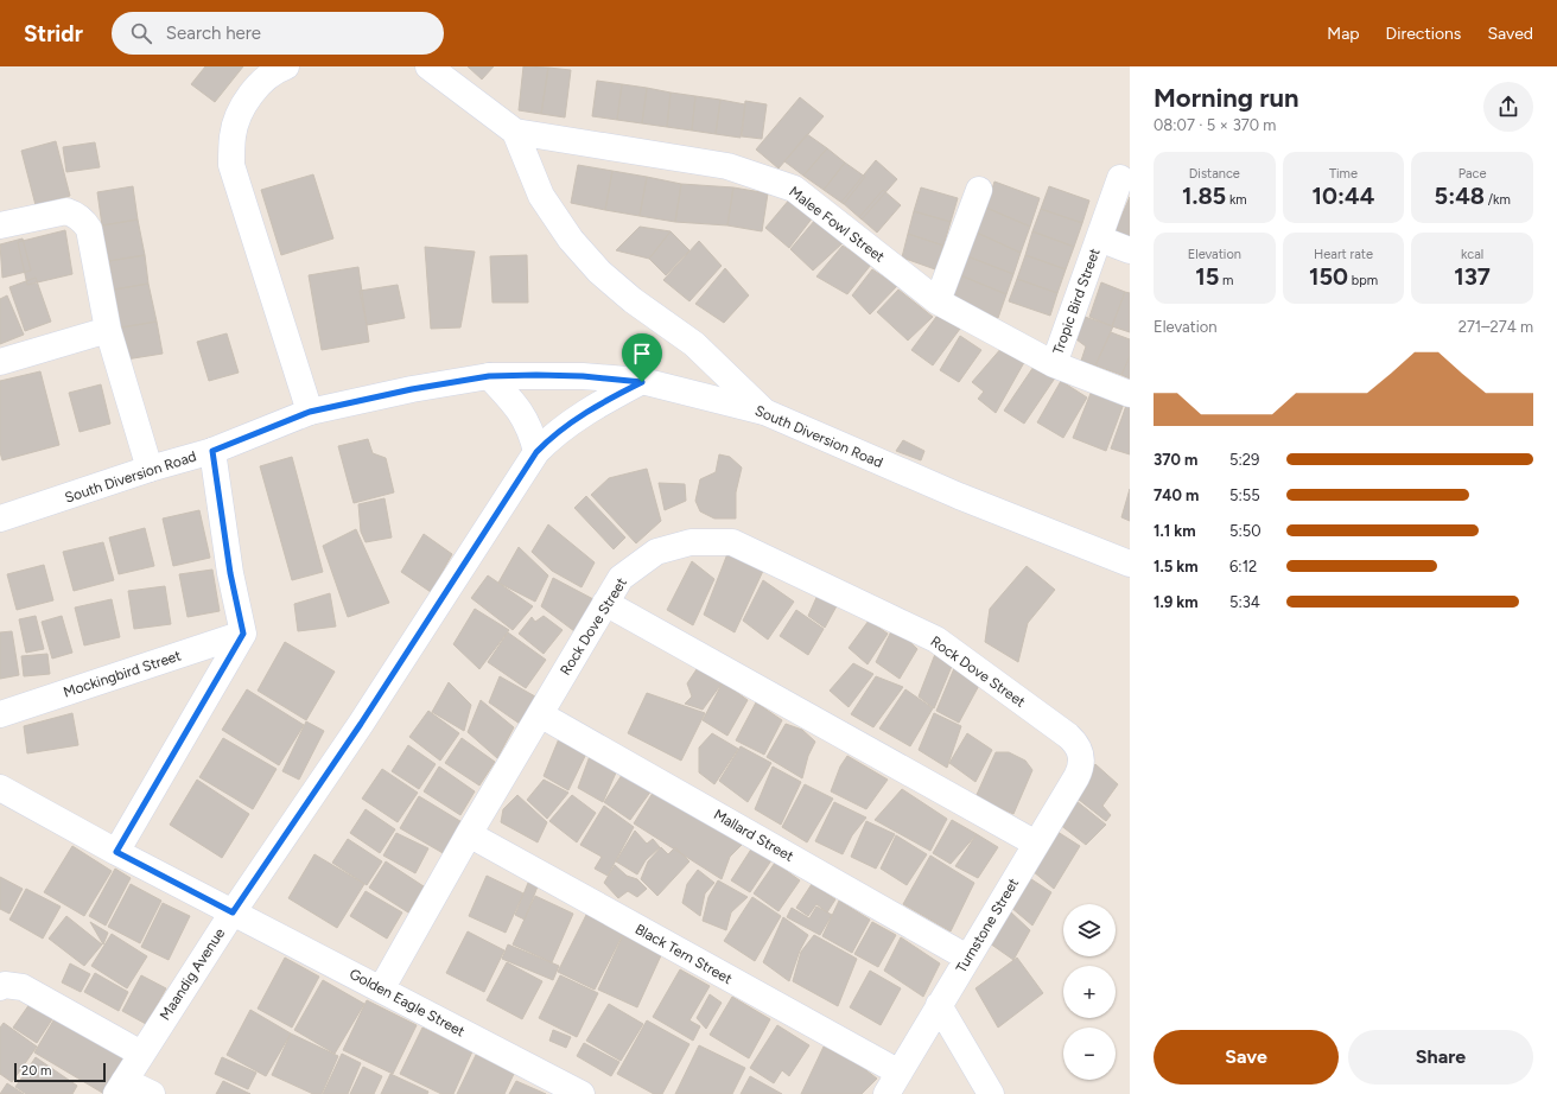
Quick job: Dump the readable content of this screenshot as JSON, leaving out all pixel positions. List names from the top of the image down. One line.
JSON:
{"streets":{"street":["Malee Fowl Street","Tropic Bird Street","South Diversion Road","Rock Dove Street","Mockingbird Street","Mallard Street","Turnstone Street","Black Tern Street","Maandig Avenue","Golden Eagle Street"]},"crossings":[["Malee Fowl Street","Tropic Bird Street"],["South Diversion Road","Maandig Avenue"],["Rock Dove Street","Mallard Street"],["Rock Dove Street","Turnstone Street"],["Rock Dove Street","Black Tern Street"],["Rock Dove Street","Golden Eagle Street"],["Mallard Street","Turnstone Street"],["Turnstone Street","Black Tern Street"],["Maandig Avenue","Golden Eagle Street"]],"scale_bar":"20 m","page":{"header":"Stridr","search":"Search here","nav":["Map","Directions","Saved"],"heading":["Morning run","08:07 · 5 × 370 m"],"stats":[["Distance","1.85 km"],["Time","10:44"],["Pace","5:48 /km"],["Elevation","15 m"],["Heart rate","150 bpm"],["kcal","137"]],"chart":["Elevation","271–274 m"],"list":[{"name":"370 m","note":"5:29"},{"name":"740 m","note":"5:55"},{"name":"1.1 km","note":"5:50"},{"name":"1.5 km","note":"6:12"},{"name":"1.9 km","note":"5:34"}],"map_buttons":["+","−"],"buttons":["Save","Share"],"scale":"20 m"}}
